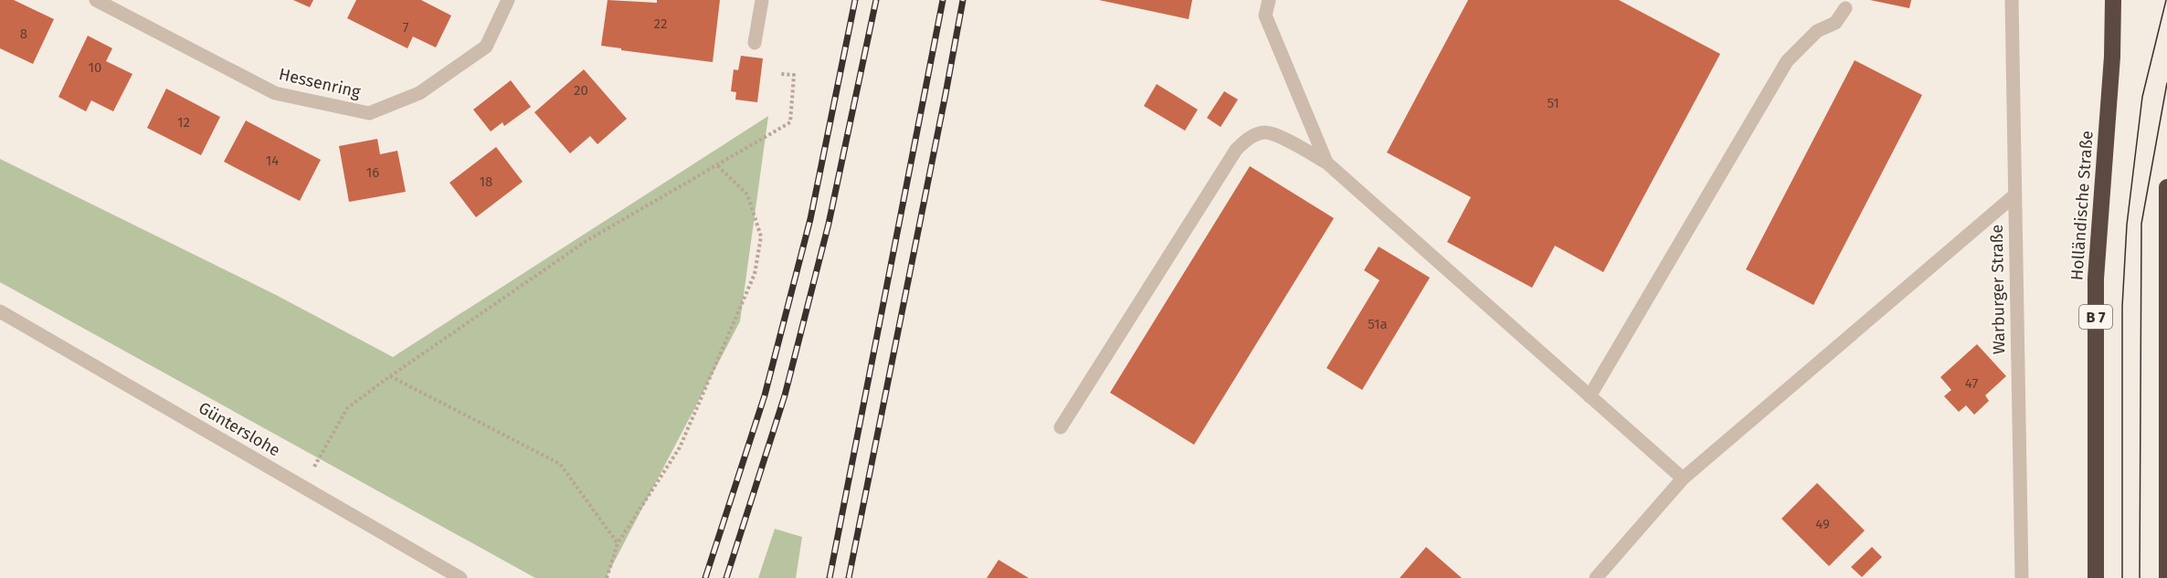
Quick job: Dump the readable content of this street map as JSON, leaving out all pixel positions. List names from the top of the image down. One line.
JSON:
{"streets":{"highway":["Holländische Straße","B 7"],"street":["Hessenring","Warburger Straße","Günterslohe"]},"house_numbers":["22","7","8","10","20","51","12","14","16","18","51a","47","49"]}
